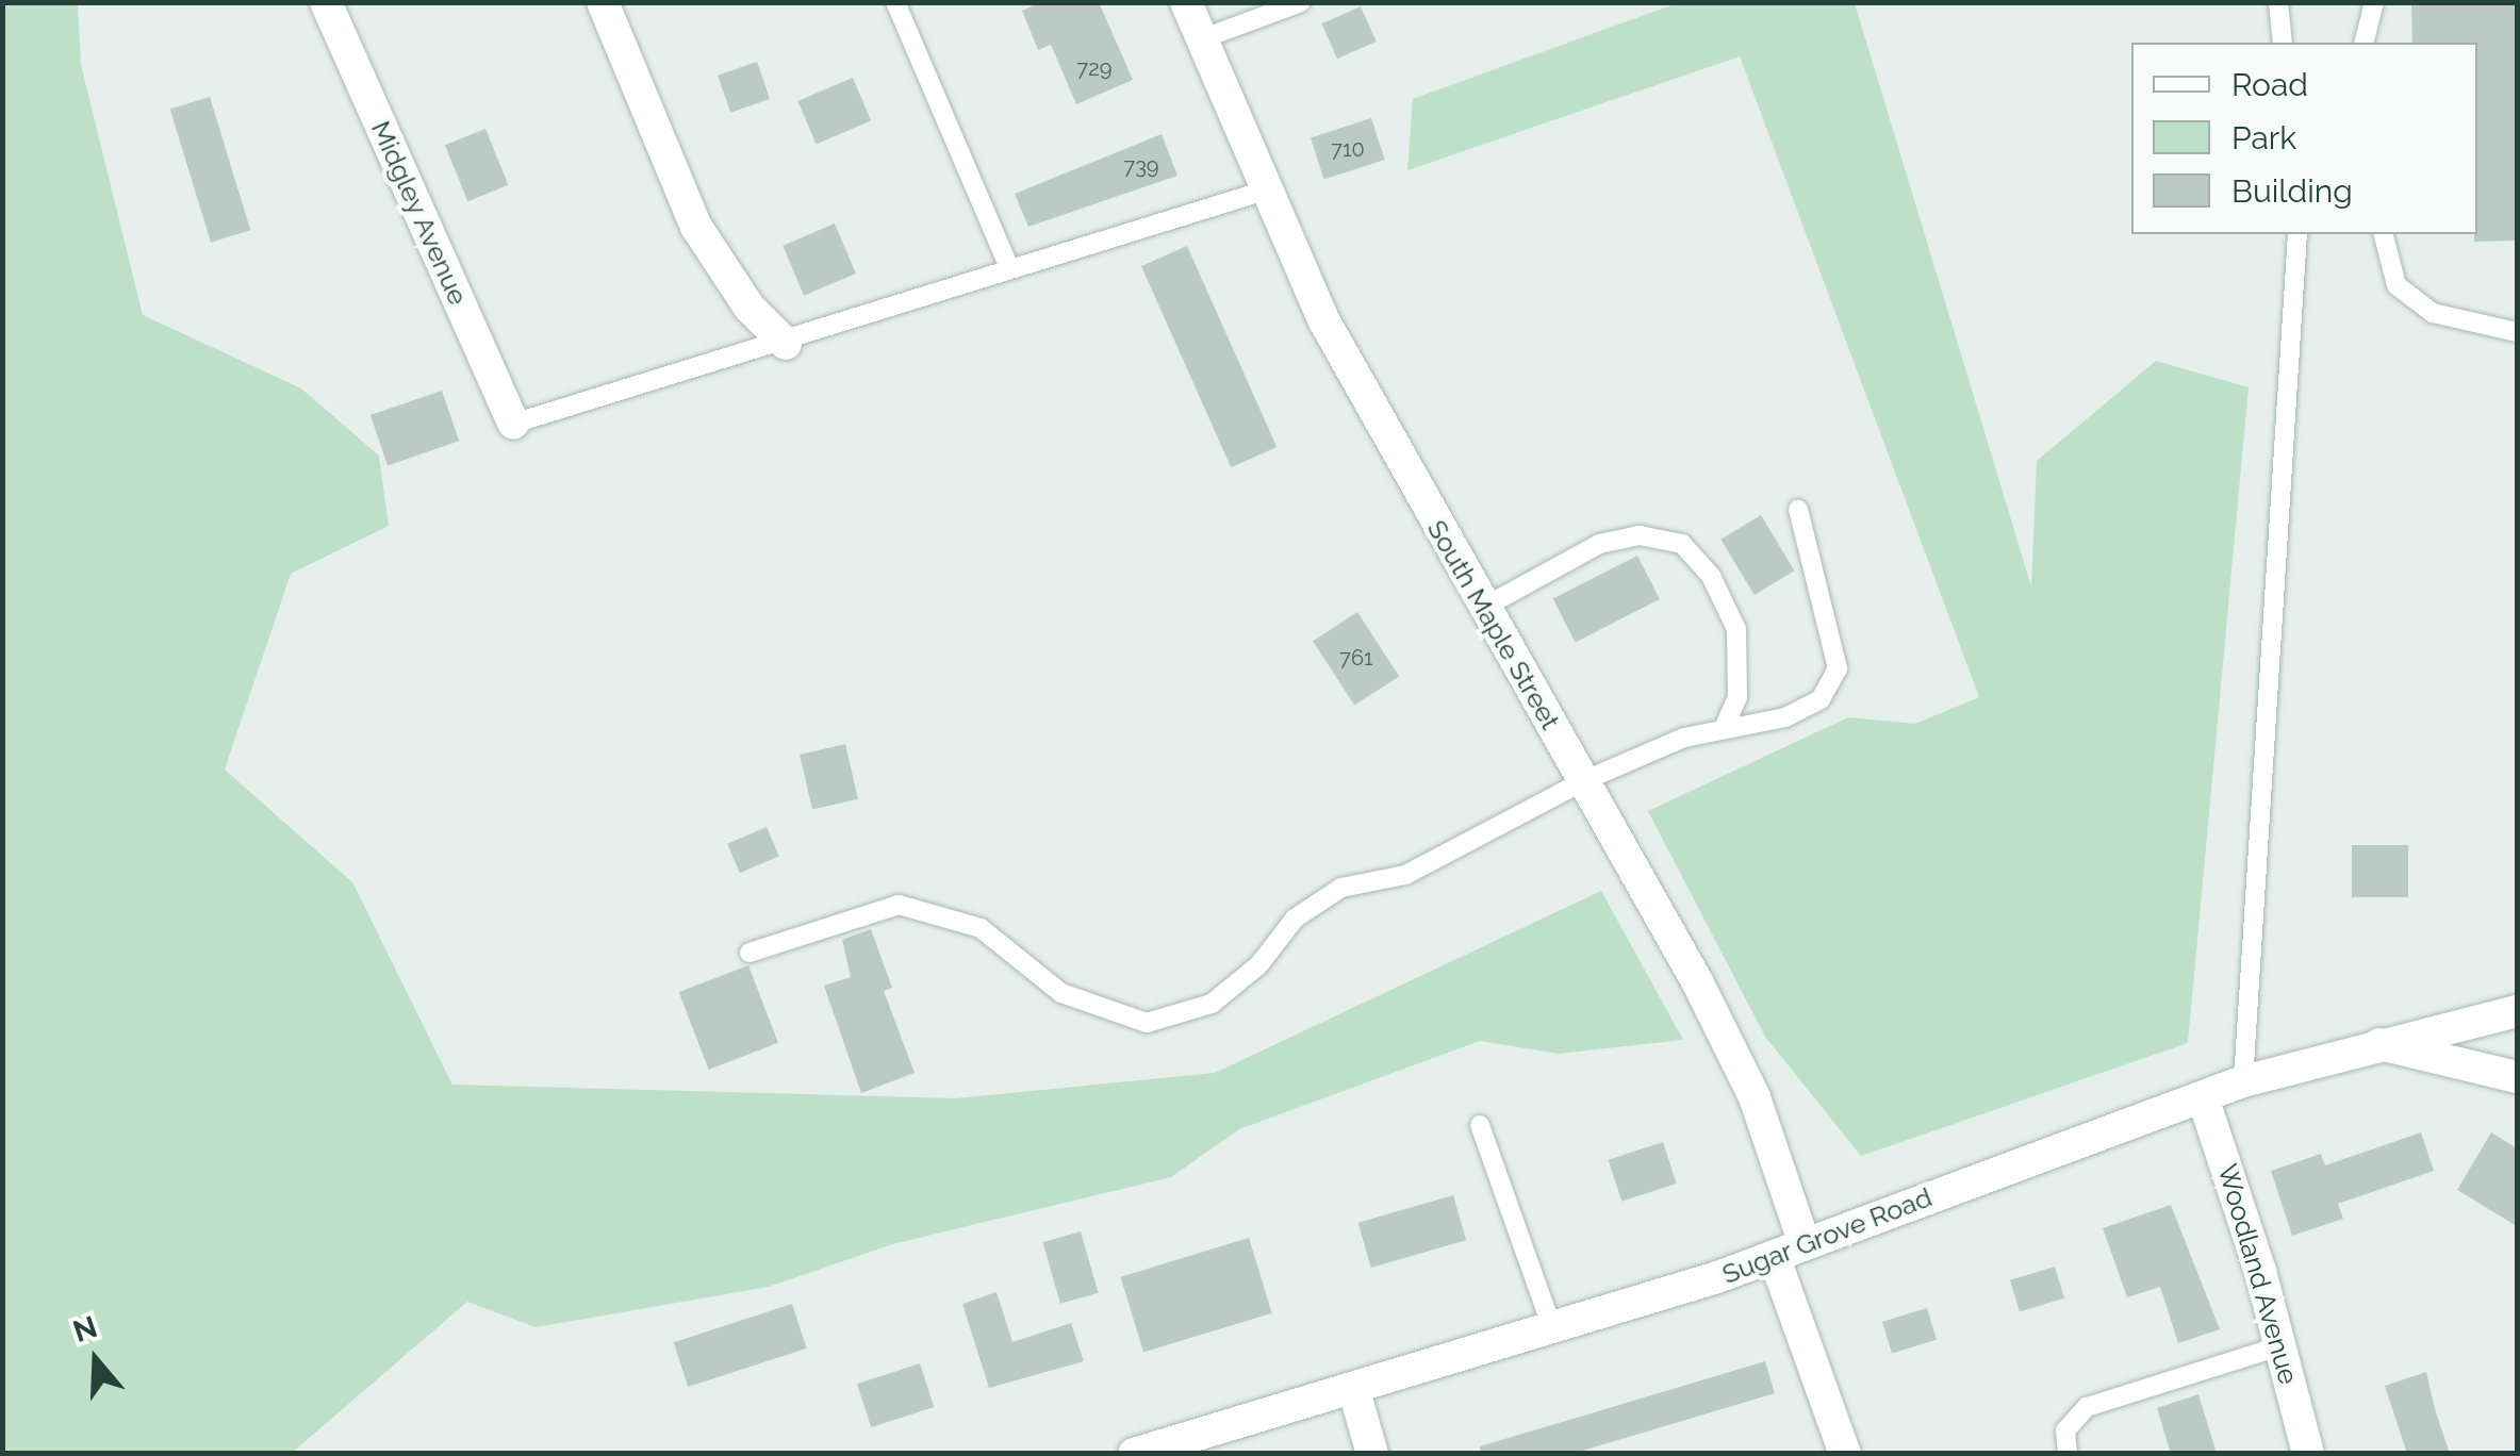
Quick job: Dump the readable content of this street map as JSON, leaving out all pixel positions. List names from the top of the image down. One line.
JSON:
{"streets":{"street":["Midgley Avenue","South Maple Street","Sugar Grove Road","Woodland Avenue"]},"crossings":[["South Maple Street","Sugar Grove Road"],["Sugar Grove Road","Woodland Avenue"]],"house_numbers":["729","710","739","761"],"legend":["Road","Park","Building"],"north":"top"}
